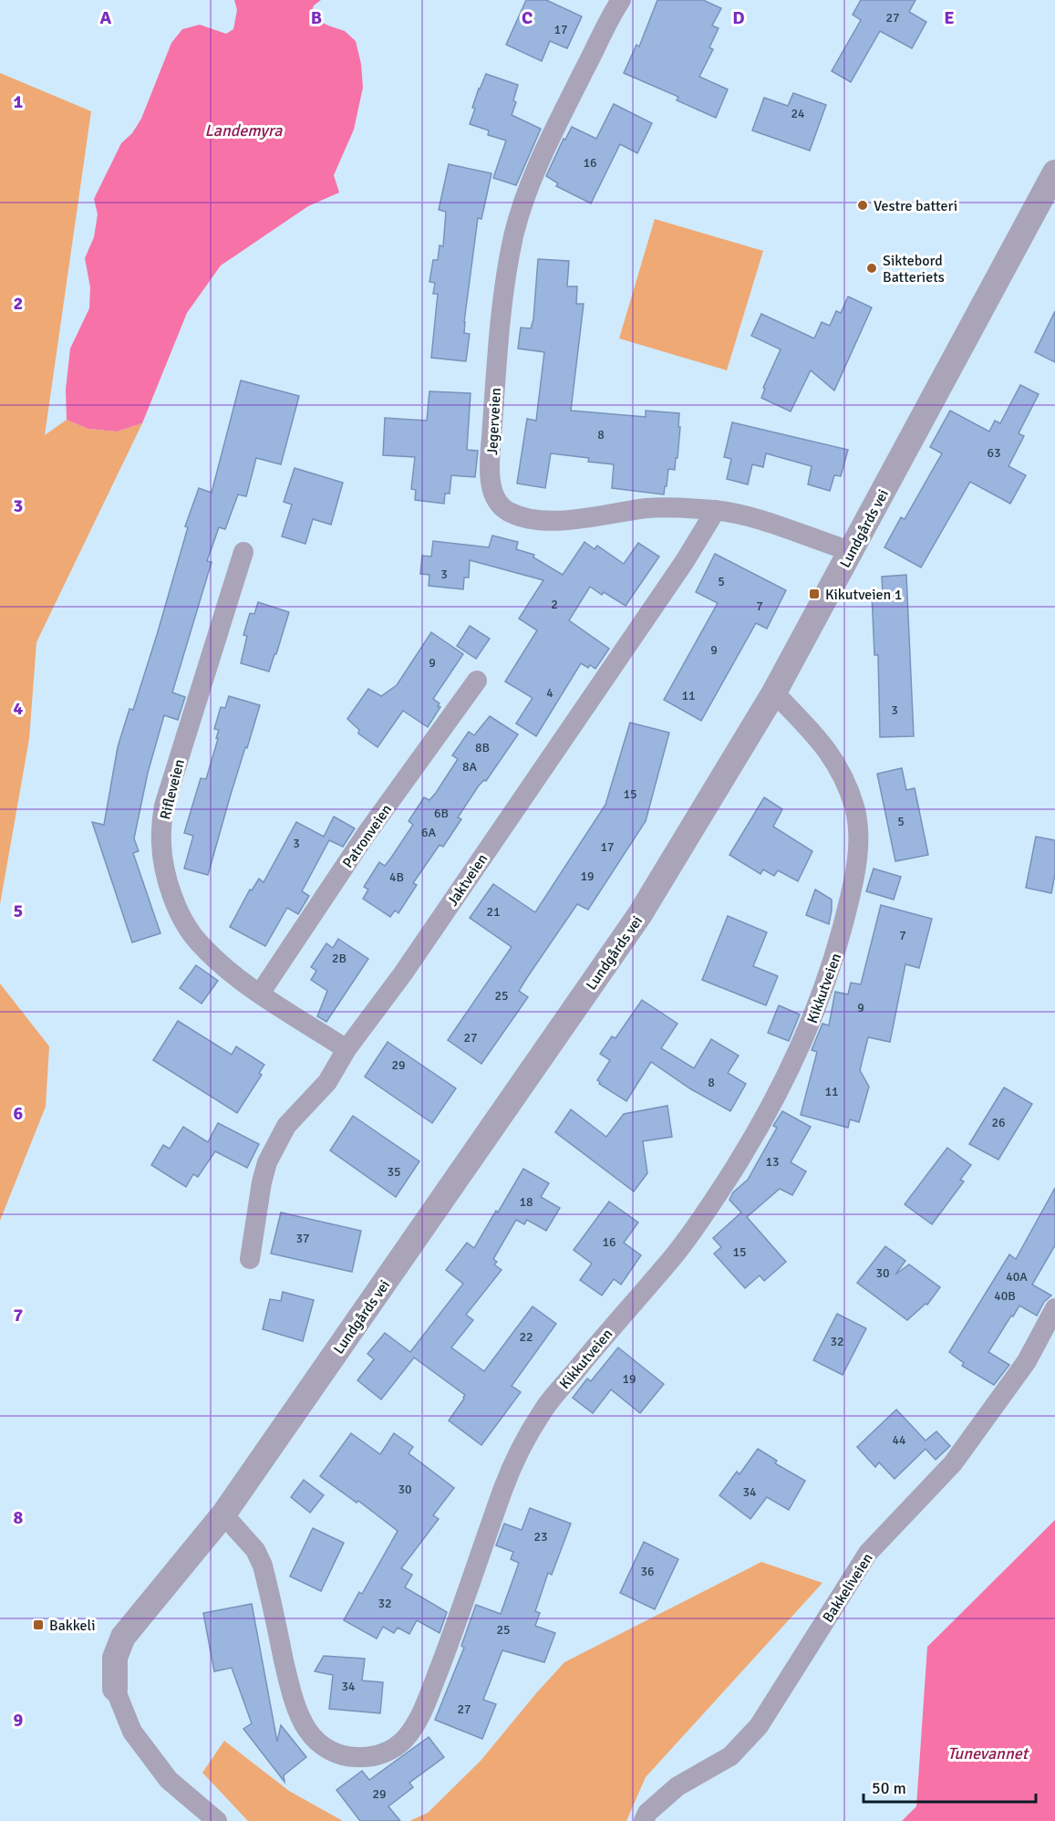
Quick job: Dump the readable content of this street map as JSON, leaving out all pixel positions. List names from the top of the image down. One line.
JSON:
{"streets":{"street":["Jegerveien","Lundgårds vei","Rifleveien","Patronveien","Jaktveien","Kikkutveien","Bakkeliveien"]},"crossings":[["Jegerveien","Lundgårds vei"],["Jegerveien","Jaktveien"],["Lundgårds vei","Kikkutveien"],["Rifleveien","Patronveien"],["Rifleveien","Jaktveien"]],"water":["Landemyra","Tunevannet"],"places":{"other":["Vestre batteri","Siktebord Batteriets"],"transit":["Kikutveien 1","Bakkeli"]},"house_numbers":["27","17","24","16","8","63","3","5","2","7","9","9","4","11","3","8B","8A","15","6B","5","6A","3","17","19","4B","21","7","2B","25","9","27","29","8","11","26","13","35","18","37","16","15","30","40A","40B","22","32","19","44","30","34","23","36","32","25","34","27","29"],"scale_bar":"50 m","grid":{"columns":["A","B","C","D","E"],"rows":["1","2","3","4","5","6","7","8","9"]}}
